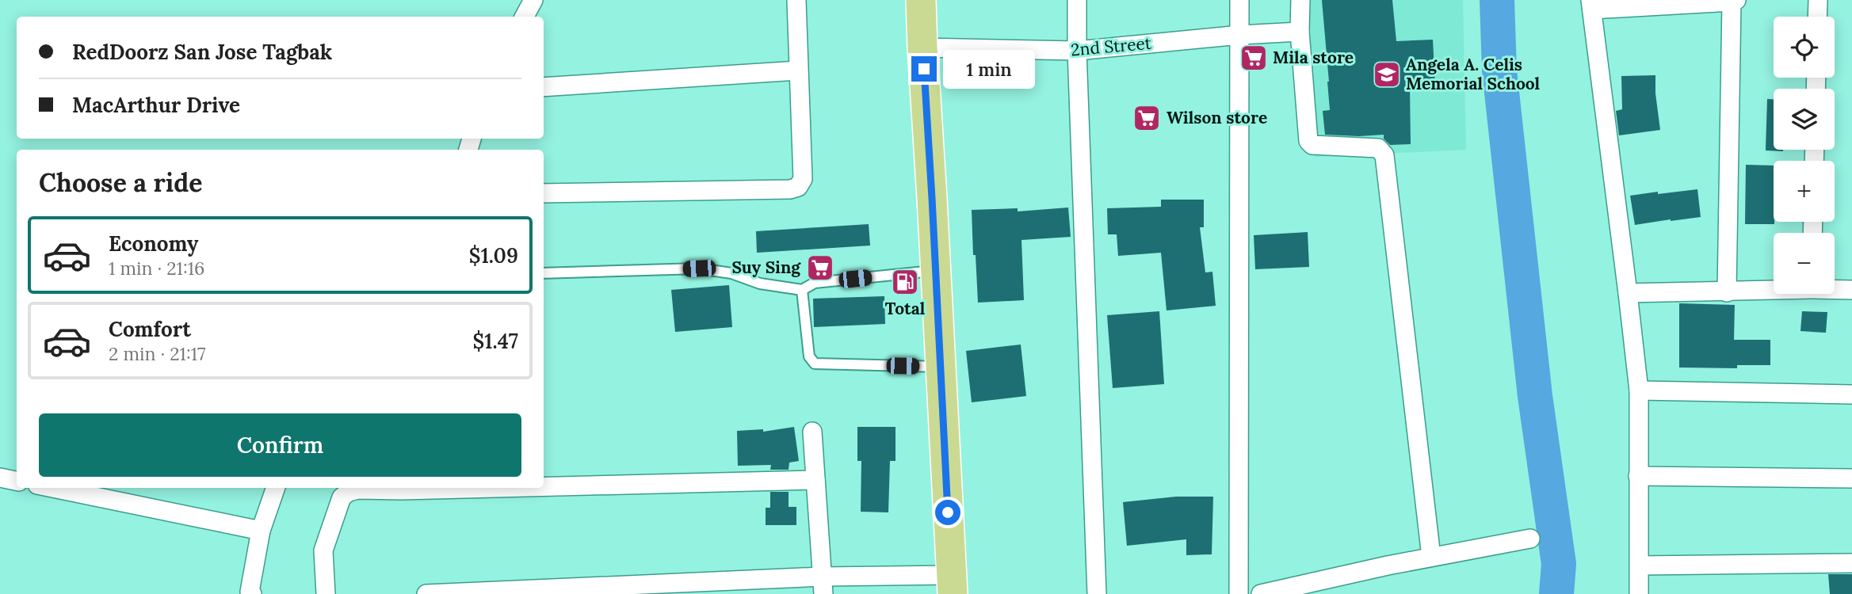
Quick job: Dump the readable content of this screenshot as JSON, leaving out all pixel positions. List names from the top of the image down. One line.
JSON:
{"streets":{"street":["2nd Street"]},"places":{"supermarket":["Mila store","Wilson store","Suy Sing"],"school or university":["Angela A. Celis Memorial School"],"fuel station":["Total"]},"page":{"map_buttons":["+","−"],"banner":["RedDoorz San Jose Tagbak","MacArthur Drive"],"bubble":"1 min","heading":"Choose a ride","list":[{"name":"Economy","note":"1 min · 21:16","value":"$1.09"},{"name":"Comfort","note":"2 min · 21:17","value":"$1.47"}],"buttons":"Confirm"}}
